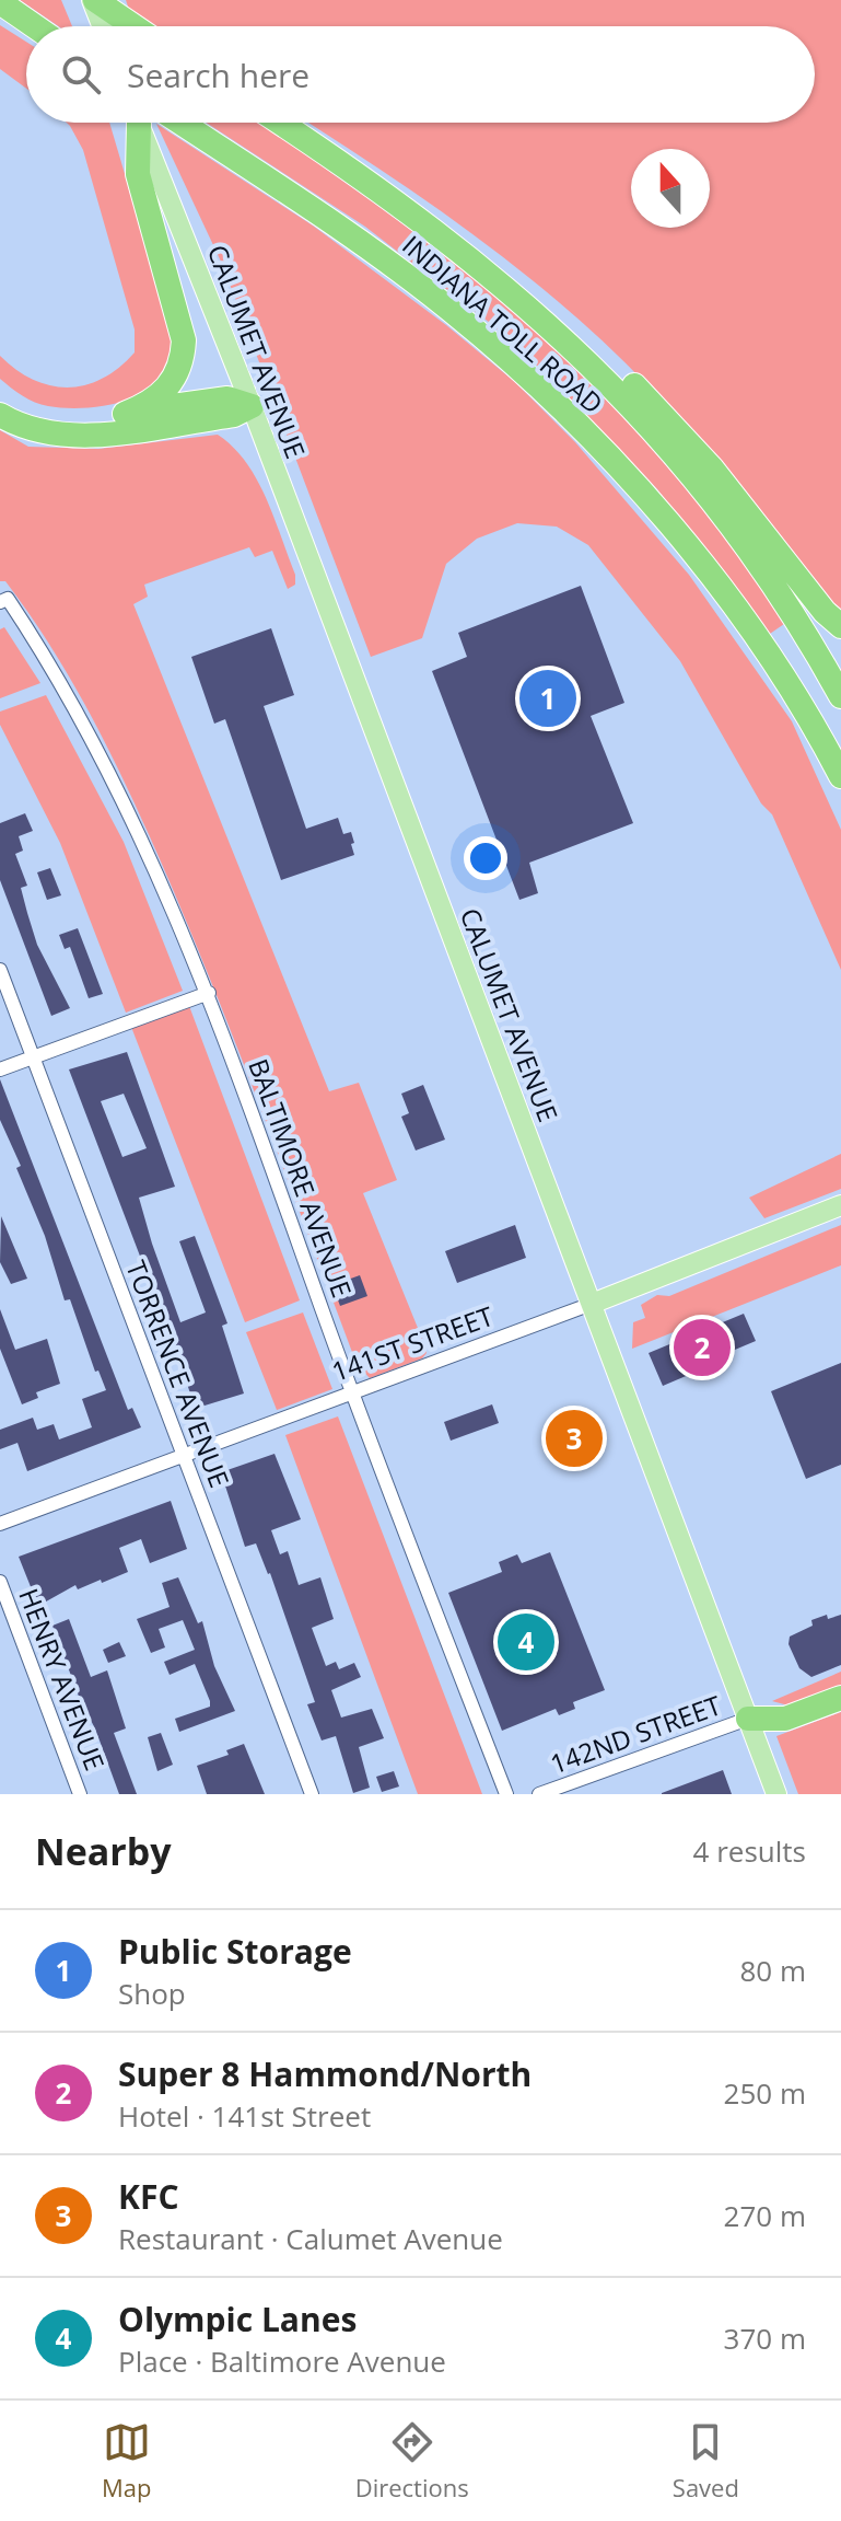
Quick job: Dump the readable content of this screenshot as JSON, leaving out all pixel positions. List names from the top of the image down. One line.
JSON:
{"streets":{"highway":["INDIANA TOLL ROAD"],"main road":["CALUMET AVENUE","141ST STREET"],"street":["BALTIMORE AVENUE","TORRENCE AVENUE","HENRY AVENUE","142ND STREET"]},"crossings":[["CALUMET AVENUE","141ST STREET"],["CALUMET AVENUE","142ND STREET"],["BALTIMORE AVENUE","141ST STREET"],["141ST STREET","TORRENCE AVENUE"]],"north":"top","page":{"search":"Search here","pins":["1","2","3","4"],"heading":["Nearby","4 results"],"list":[{"mark":"1","name":"Public Storage","note":"Shop","value":"80 m"},{"mark":"2","name":"Super 8 Hammond/North","note":"Hotel · 141st Street","value":"250 m"},{"mark":"3","name":"KFC","note":"Restaurant · Calumet Avenue","value":"270 m"},{"mark":"4","name":"Olympic Lanes","note":"Place · Baltimore Avenue","value":"370 m"}],"nav":["Map","Directions","Saved"]}}
